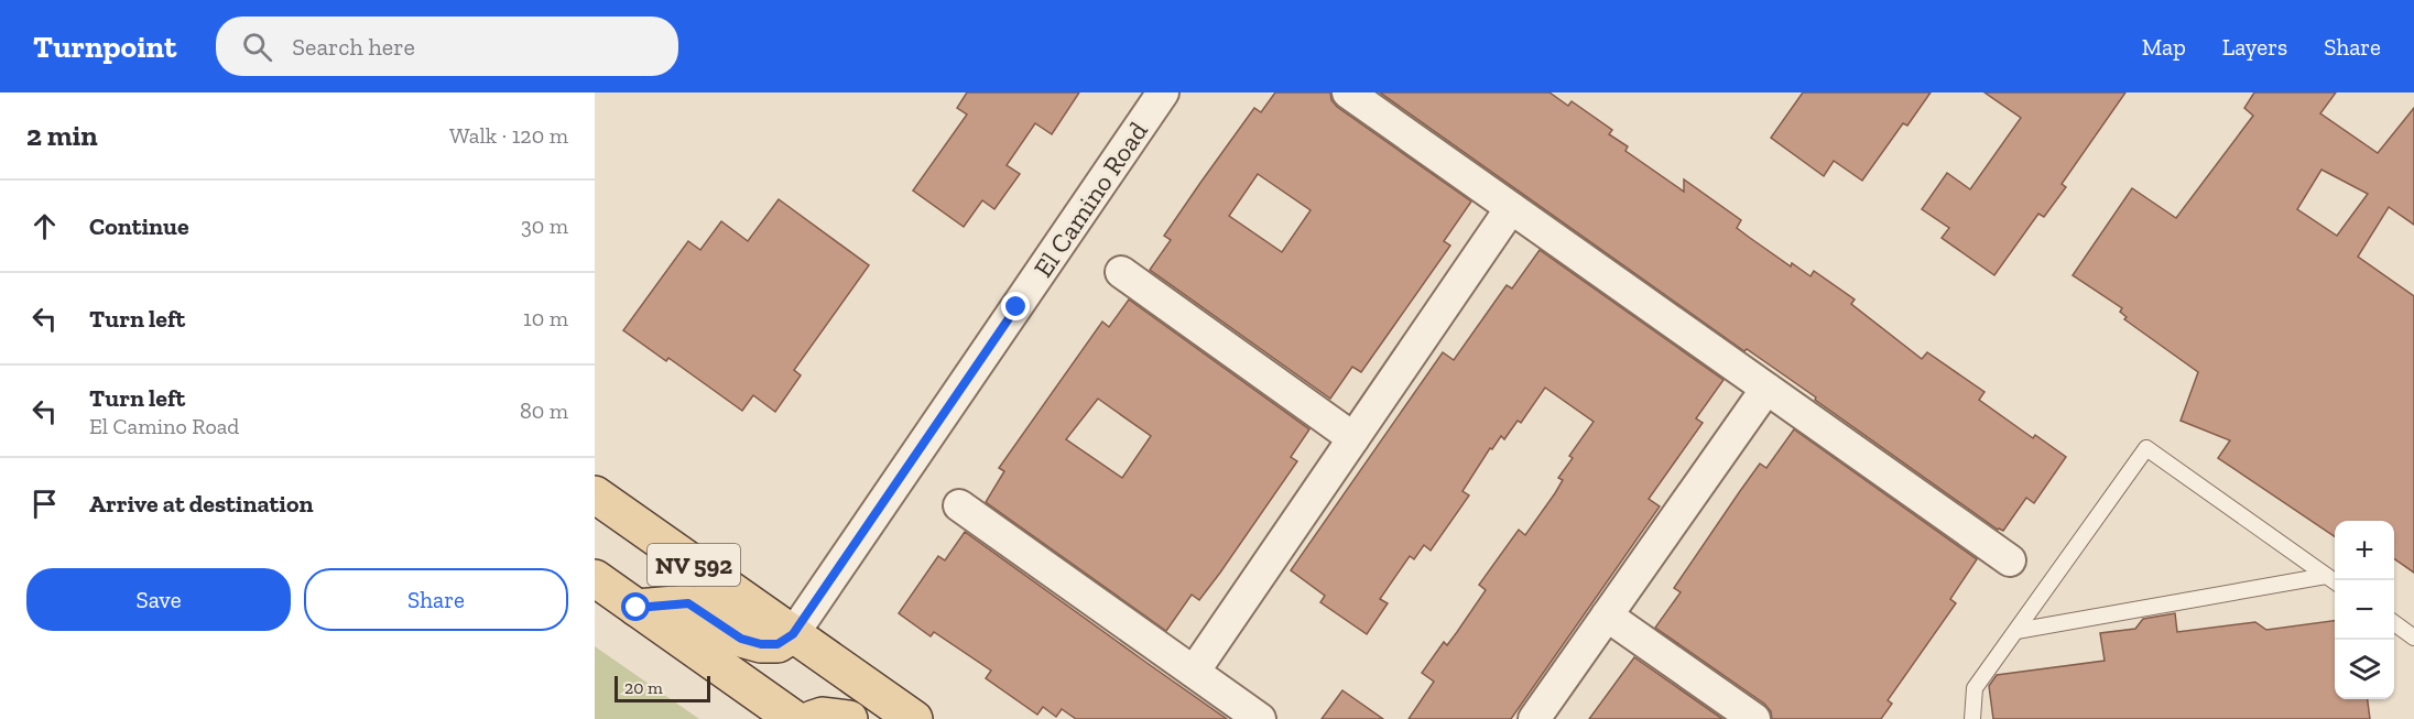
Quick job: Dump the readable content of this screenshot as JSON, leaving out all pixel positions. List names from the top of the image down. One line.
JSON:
{"streets":{"main road":["NV 592"],"street":["El Camino Road"]},"crossings":[["El Camino Road","NV 592"]],"scale_bar":"20 m","page":{"header":"Turnpoint","search":"Search here","nav":["Map","Layers","Share"],"heading":["2 min","Walk · 120 m"],"list":[["Continue","30 m"],["Turn left","10 m"],["Turn left","El Camino Road","80 m"],"Arrive at destination"],"map_buttons":["+","−"],"buttons":["Save","Share"],"scale":"20 m"}}
